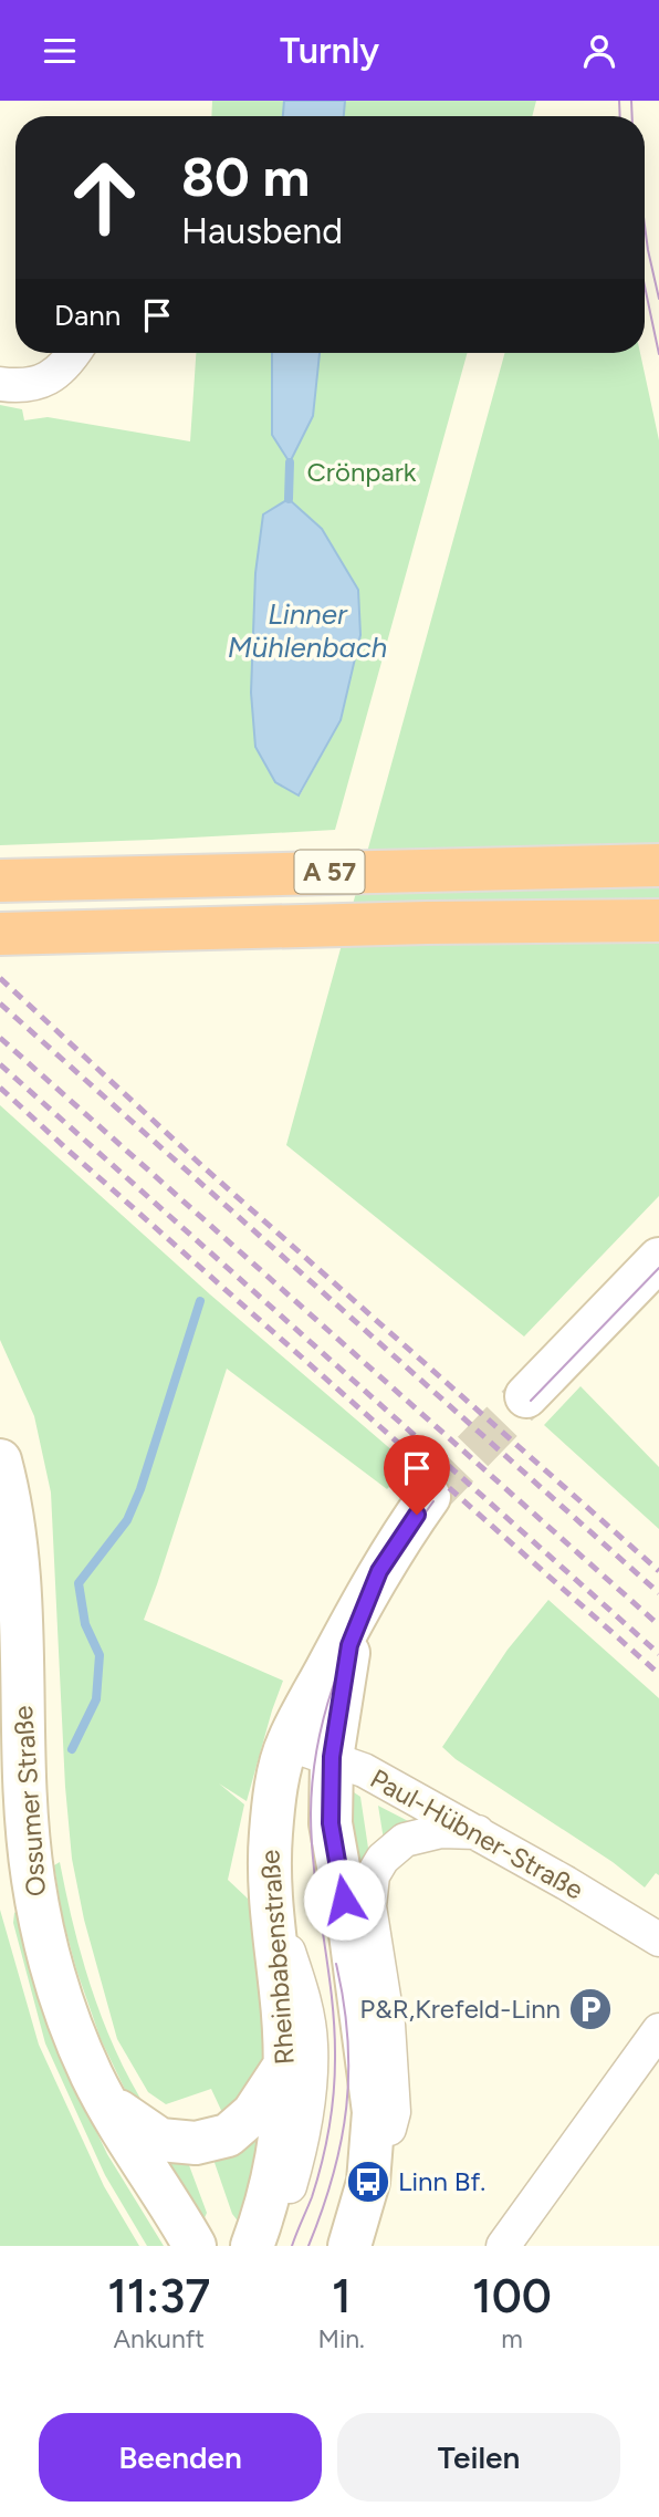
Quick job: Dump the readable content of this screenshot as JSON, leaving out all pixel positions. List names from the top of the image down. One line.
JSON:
{"streets":{"highway":["A 57"],"main road":["Ossumer Straße","Rheinbabenstraße"],"street":["Paul-Hübner-Straße"]},"crossings":[["Paul-Hübner-Straße","Rheinbabenstraße"]],"water":["Linner Mühlenbach"],"parks":["Crönpark"],"places":{"parking":["P&R,Krefeld-Linn"],"bus stop":["Linn Bf."]},"page":{"header":"Turnly","turn":["80 m","Hausbend"],"then":"Dann","eta":["11:37","Ankunft","1","Min.","100","m"],"buttons":["Beenden","Teilen"]}}
